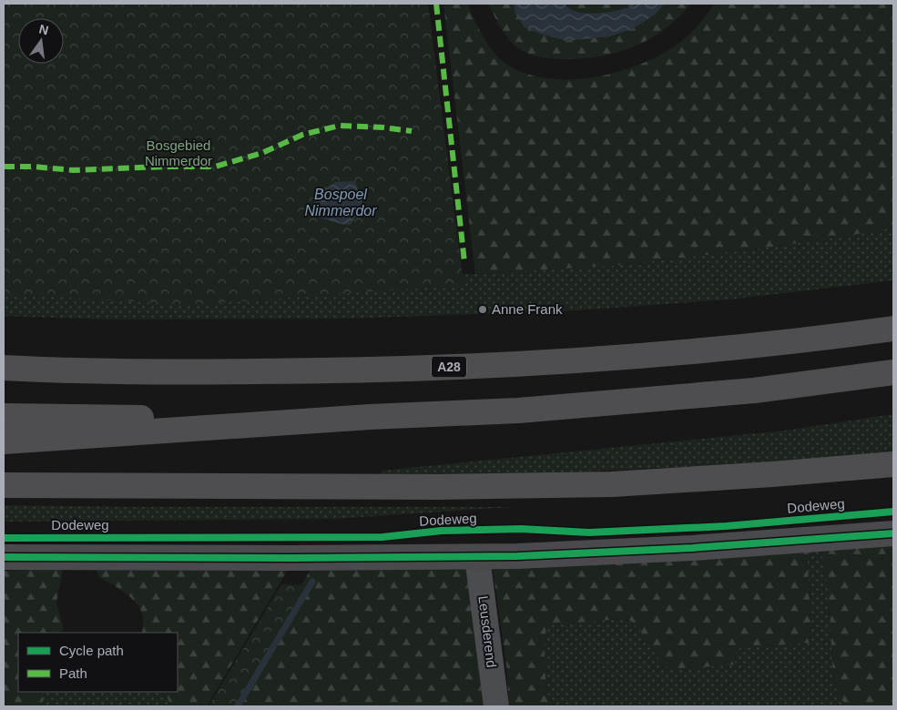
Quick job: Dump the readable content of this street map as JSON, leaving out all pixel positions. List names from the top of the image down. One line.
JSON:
{"streets":{"highway":["A28"],"street":["Leusderend"],"cycle path":["Dodeweg"]},"water":["Bospoel Nimmerdor"],"parks":["Bosgebied Nimmerdor"],"places":["Anne Frank"],"legend":["Cycle path","Path"],"north":"top"}
